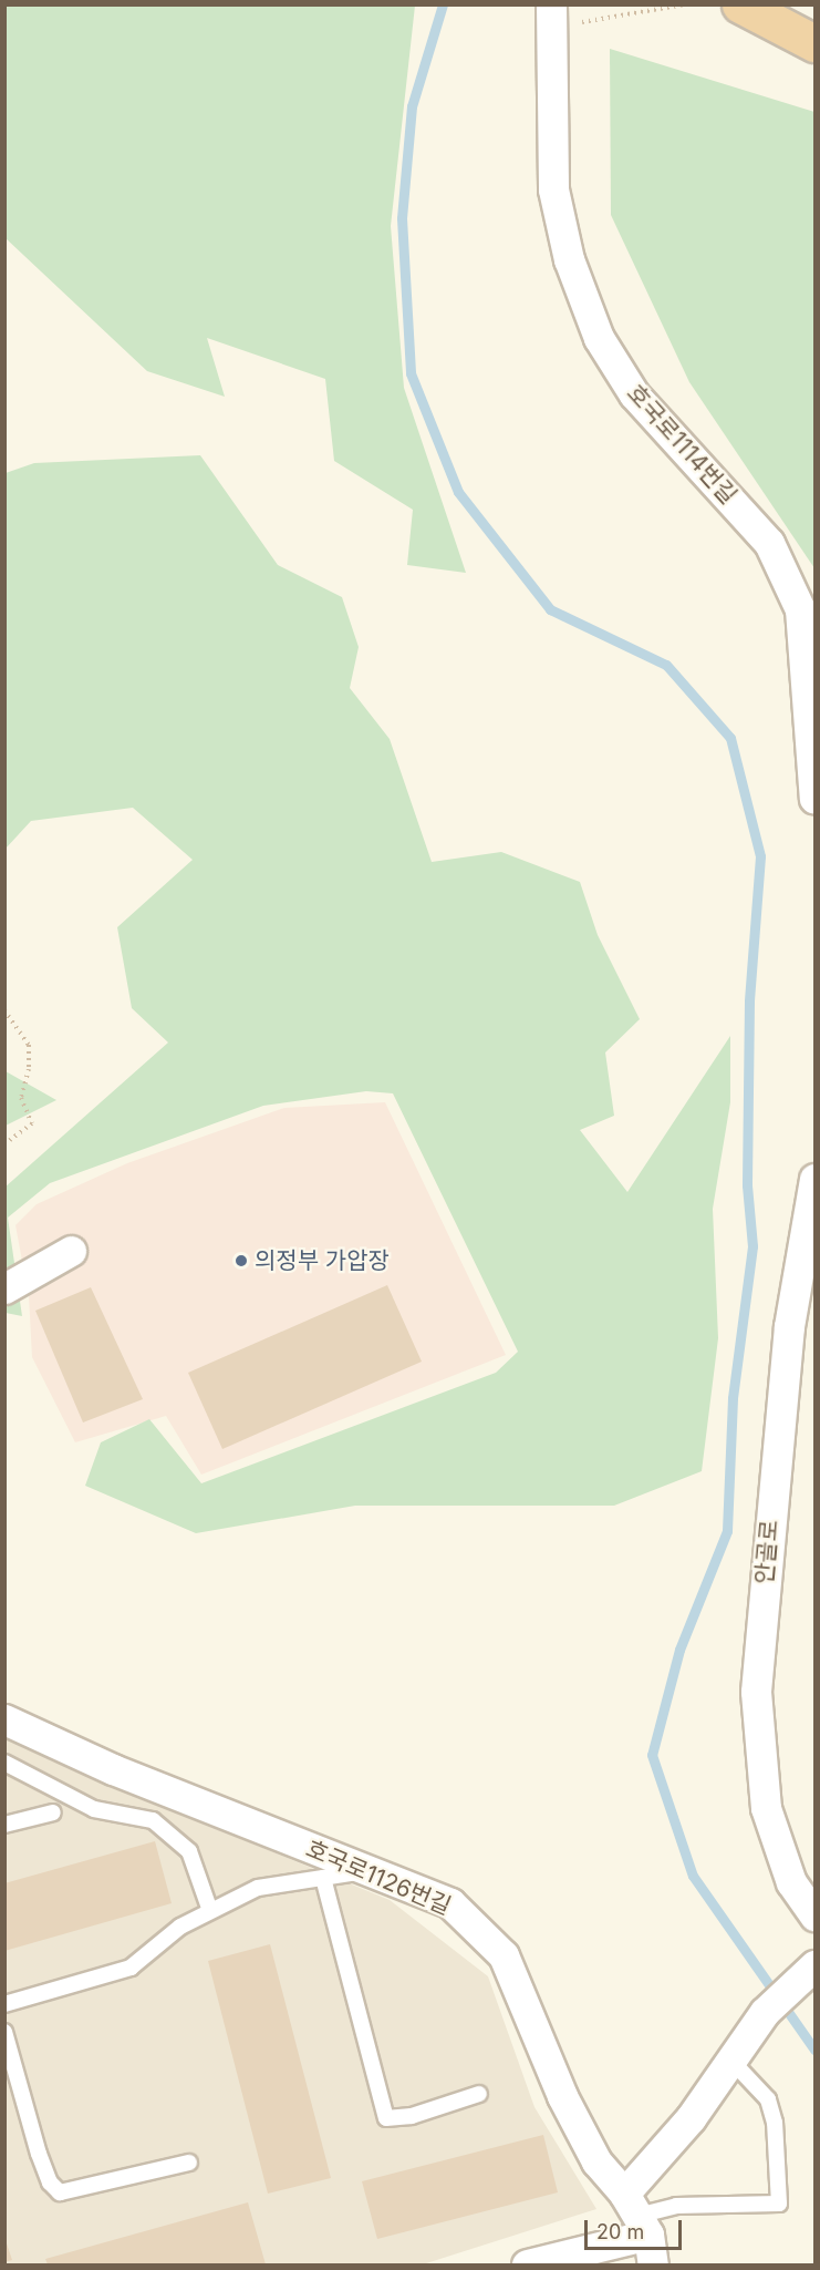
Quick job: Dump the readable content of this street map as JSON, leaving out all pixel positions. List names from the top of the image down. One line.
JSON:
{"streets":{"street":["호국로1114번길","안골로","호국로1126번길"]},"places":["의정부 가압장"],"scale_bar":"20 m"}
